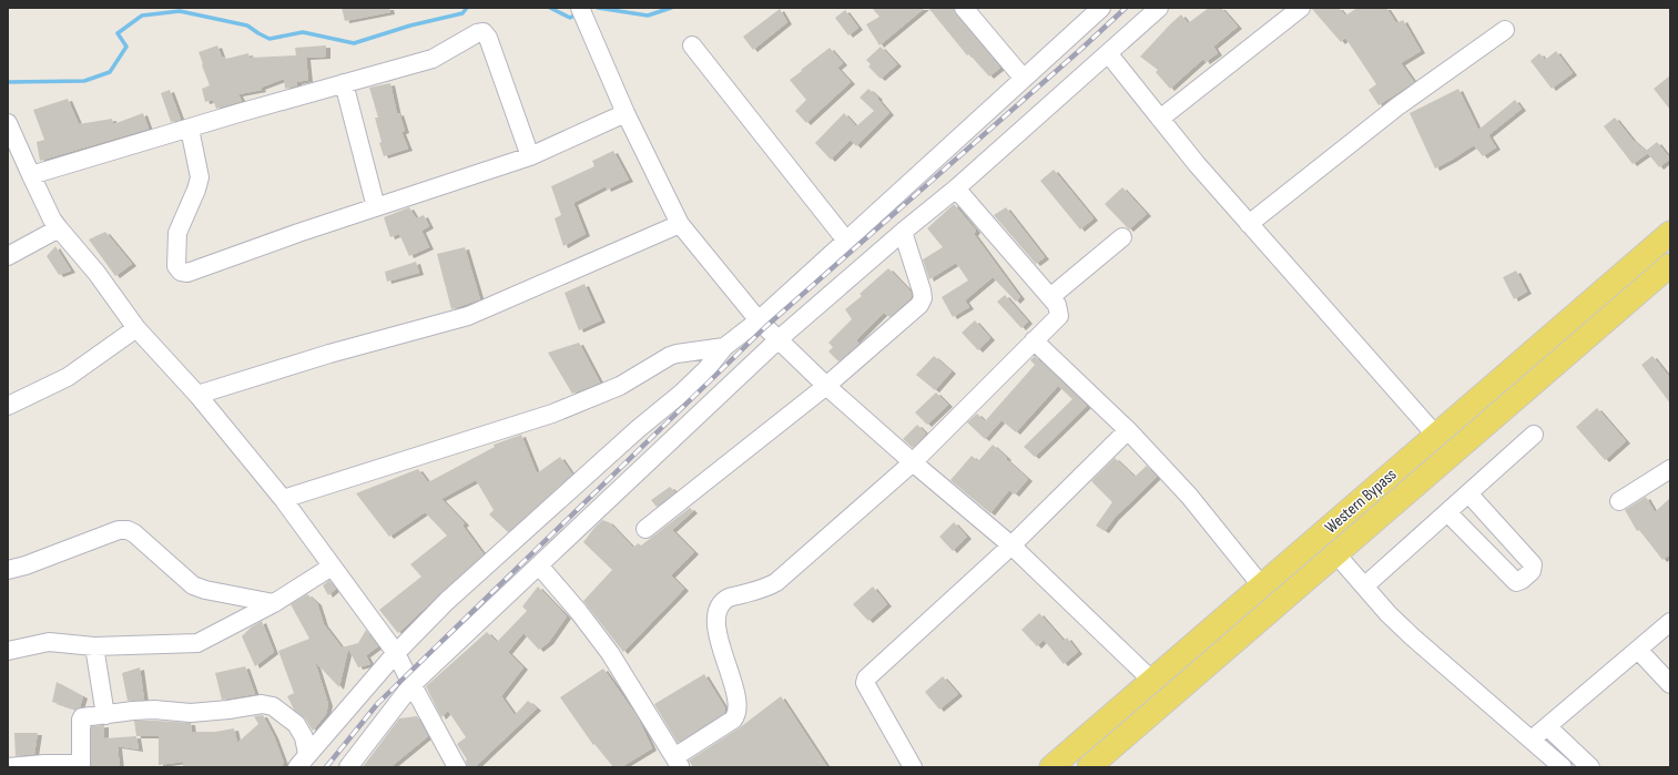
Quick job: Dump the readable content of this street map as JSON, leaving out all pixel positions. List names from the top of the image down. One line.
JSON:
{"streets":{"main road":["Western Bypass"]}}
